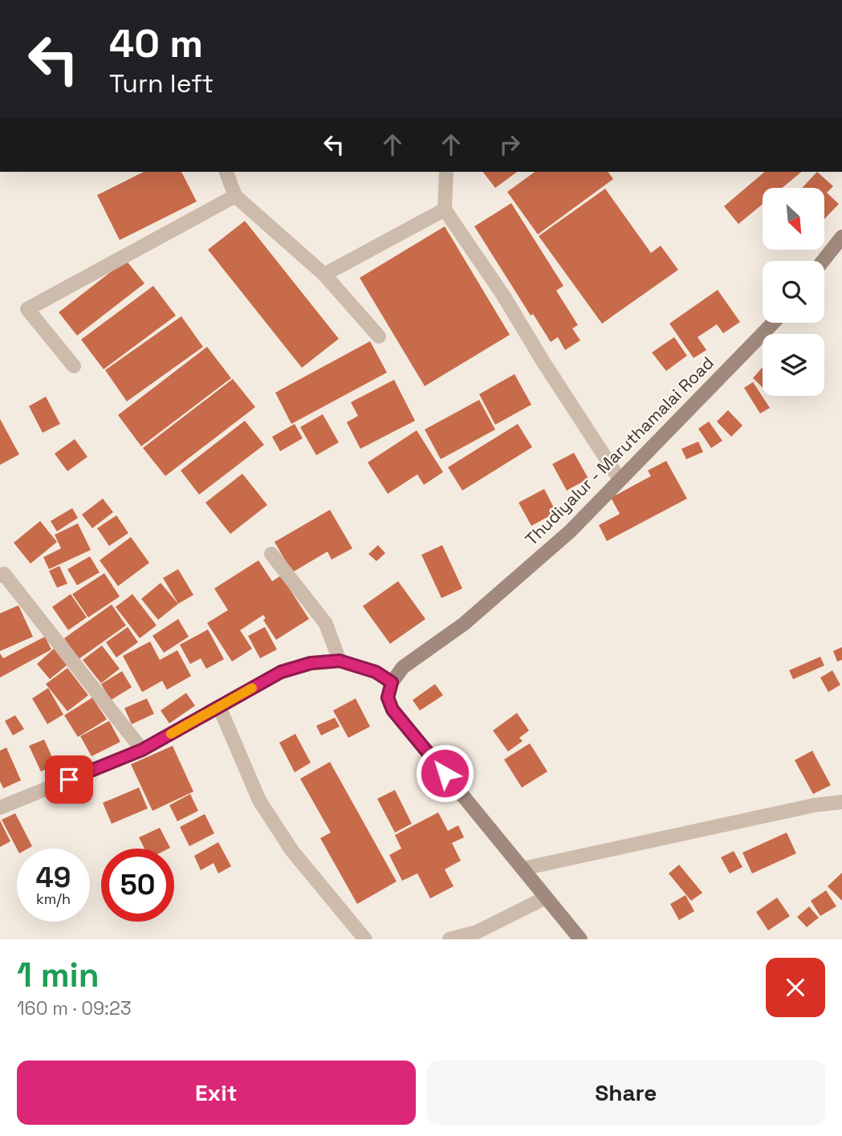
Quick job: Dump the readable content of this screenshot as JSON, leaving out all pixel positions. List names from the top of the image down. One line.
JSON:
{"streets":{"main road":["Thudiyalur - Maruthamalai Road"]},"north":"bottom right","page":{"turn":["40 m","Turn left"],"speed":"49 km/h","limit":"50","heading":["1 min","160 m · 09:23"],"buttons":["Exit","Share"]}}
